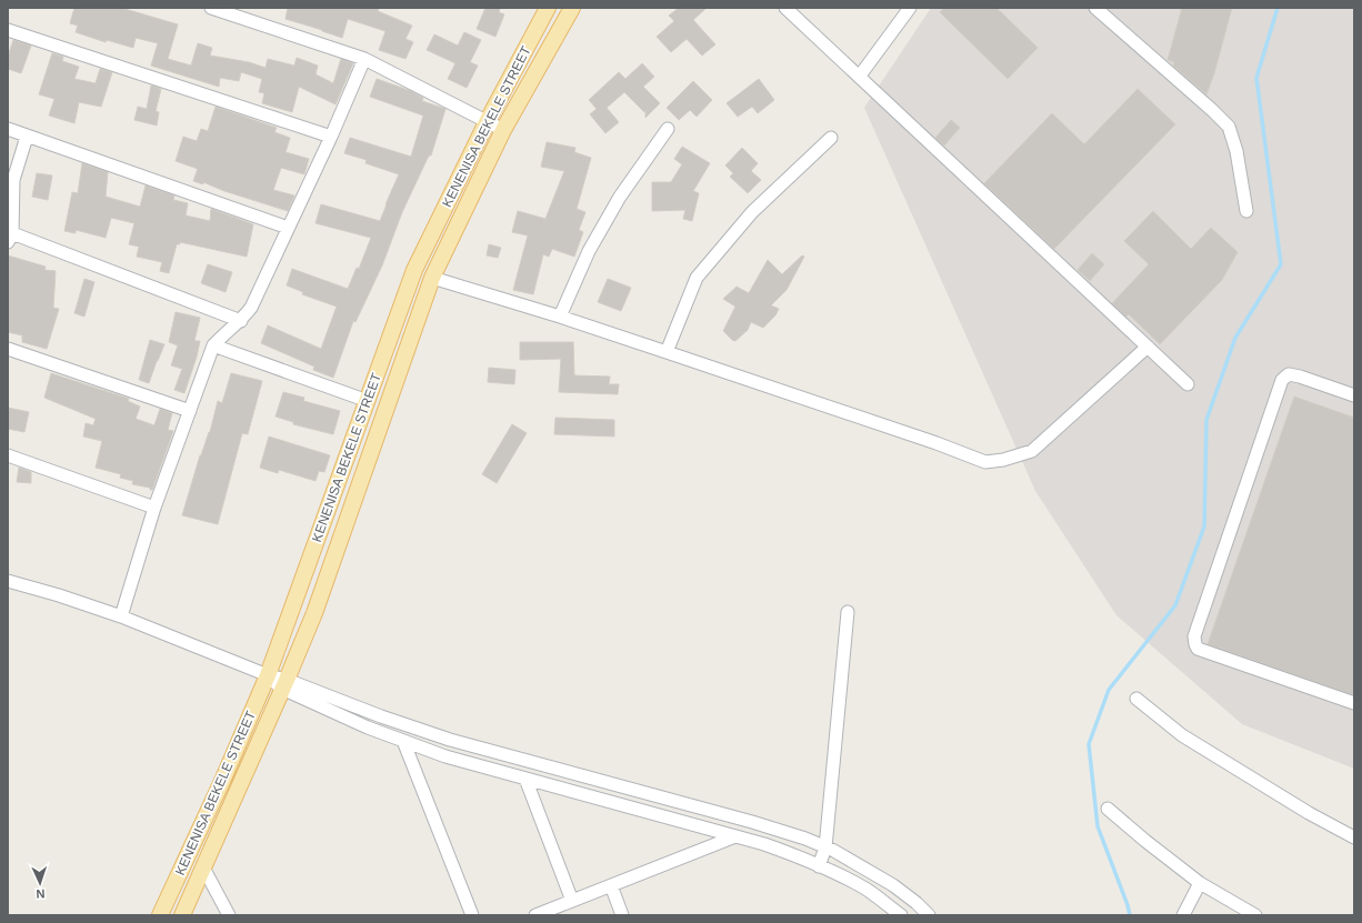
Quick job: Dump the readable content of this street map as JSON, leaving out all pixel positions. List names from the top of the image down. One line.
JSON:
{"streets":{"main road":["KENENISA BEKELE STREET"]},"north":"bottom"}
